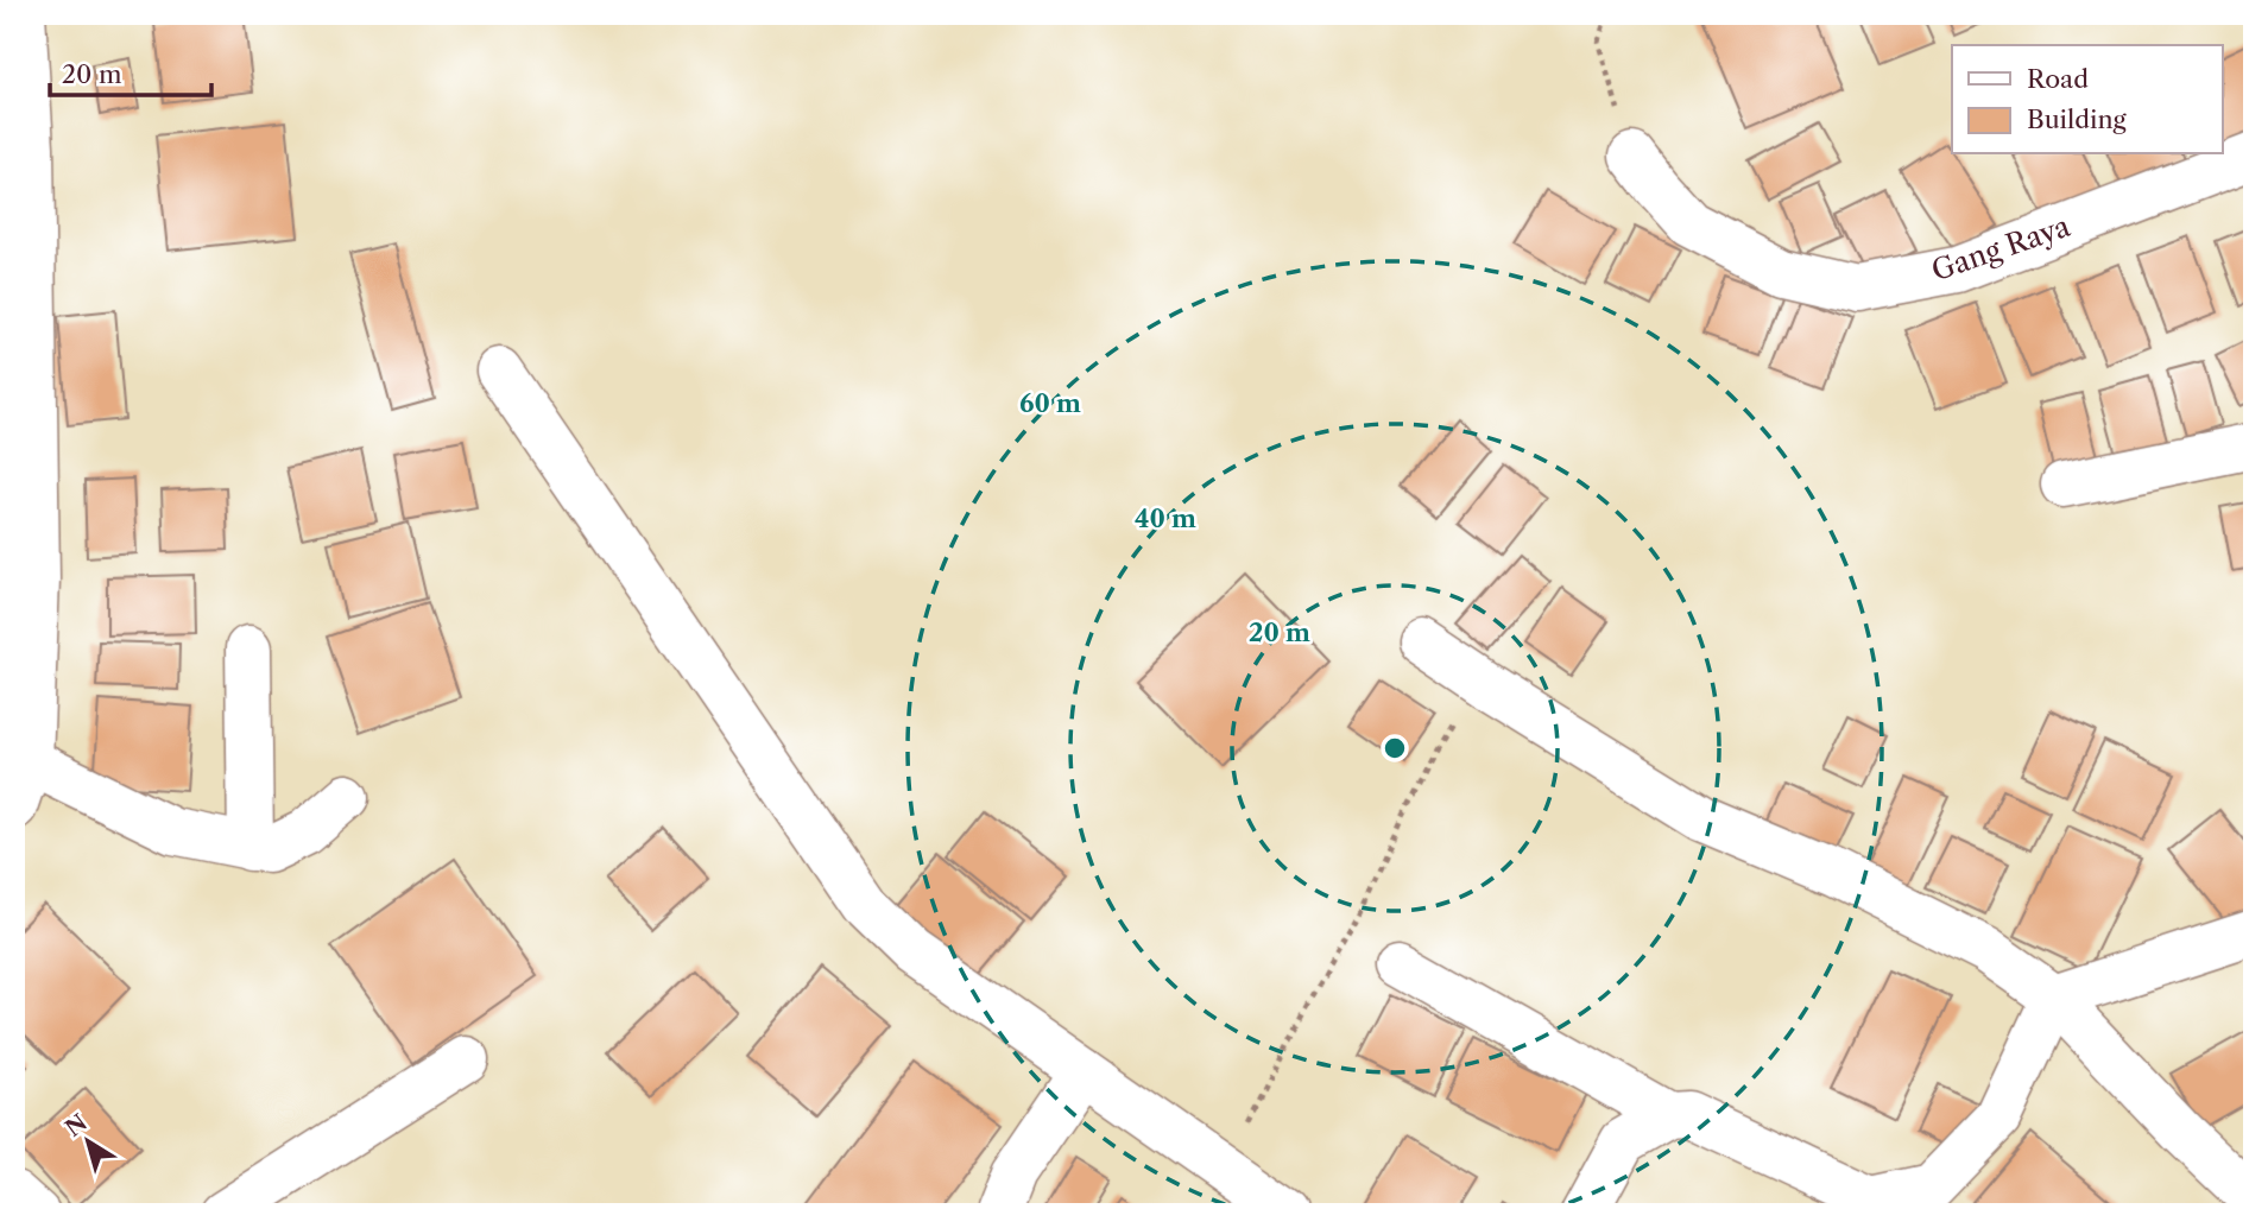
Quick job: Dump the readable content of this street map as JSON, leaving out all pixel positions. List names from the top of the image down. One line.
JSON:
{"streets":{"street":["Gang Raya"]},"legend":["Road","Building"],"scale_bar":"20 m","north":"top left","rings":["60 m","40 m","20 m"]}
